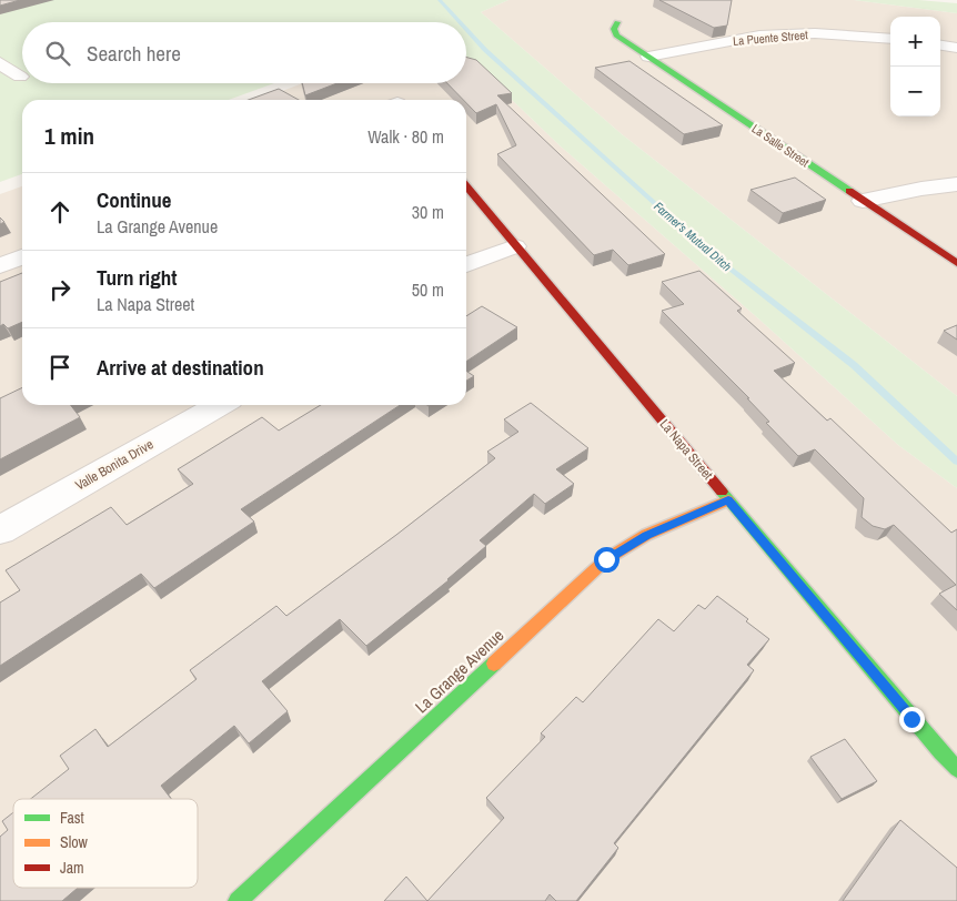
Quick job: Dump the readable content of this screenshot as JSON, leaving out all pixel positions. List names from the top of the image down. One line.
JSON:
{"streets":{"street":["La Puente Street","La Salle Street","La Napa Street","Valle Bonita Drive","La Grange Avenue"]},"crossings":[["La Puente Street","La Salle Street"],["La Napa Street","La Grange Avenue"]],"water":["Farmer's Mutual Ditch"],"legend":["Fast","Slow","Jam"],"page":{"map_buttons":["+","−"],"search":"Search here","heading":["1 min","Walk · 80 m"],"list":[["Continue","La Grange Avenue","30 m"],["Turn right","La Napa Street","50 m"],"Arrive at destination"]}}
